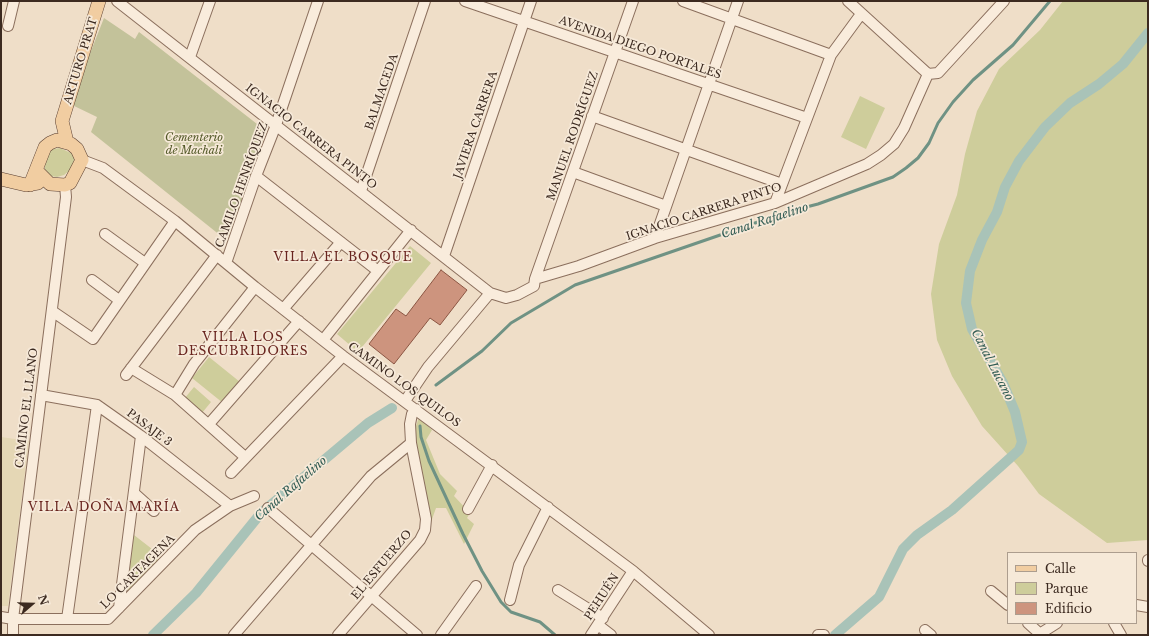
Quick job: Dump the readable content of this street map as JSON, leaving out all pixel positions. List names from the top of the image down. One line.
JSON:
{"streets":{"main road":["ARTURO PRAT"],"street":["AVENIDA DIEGO PORTALES","BALMACEDA","JAVIERA CARRERA","MANUEL RODRÍGUEZ","IGNACIO CARRERA PINTO","CAMILO HENRÍQUEZ","CAMINO LOS QUILOS","CAMINO EL LLANO","PASAJE 3","EL ESFUERZO","LO CARTAGENA","PEHUÉN"]},"crossings":[["AVENIDA DIEGO PORTALES","JAVIERA CARRERA"],["AVENIDA DIEGO PORTALES","MANUEL RODRÍGUEZ"],["ARTURO PRAT","CAMINO LOS QUILOS"],["ARTURO PRAT","CAMINO EL LLANO"],["BALMACEDA","IGNACIO CARRERA PINTO"],["JAVIERA CARRERA","IGNACIO CARRERA PINTO"],["MANUEL RODRÍGUEZ","IGNACIO CARRERA PINTO"],["IGNACIO CARRERA PINTO","CAMILO HENRÍQUEZ"],["CAMILO HENRÍQUEZ","CAMINO LOS QUILOS"],["CAMINO LOS QUILOS","CAMINO EL LLANO"],["CAMINO LOS QUILOS","EL ESFUERZO"],["CAMINO LOS QUILOS","PEHUÉN"],["CAMINO EL LLANO","PASAJE 3"],["CAMINO EL LLANO","LO CARTAGENA"],["PASAJE 3","LO CARTAGENA"]],"districts":["VILLA EL BOSQUE","VILLA LOS DESCUBRIDORES","VILLA DOÑA MARÍA"],"water":["Canal Rafaelino","Canal Lucano"],"parks":["Cementerio de Machali"],"legend":["Calle","Parque","Edificio"],"north":"right"}
